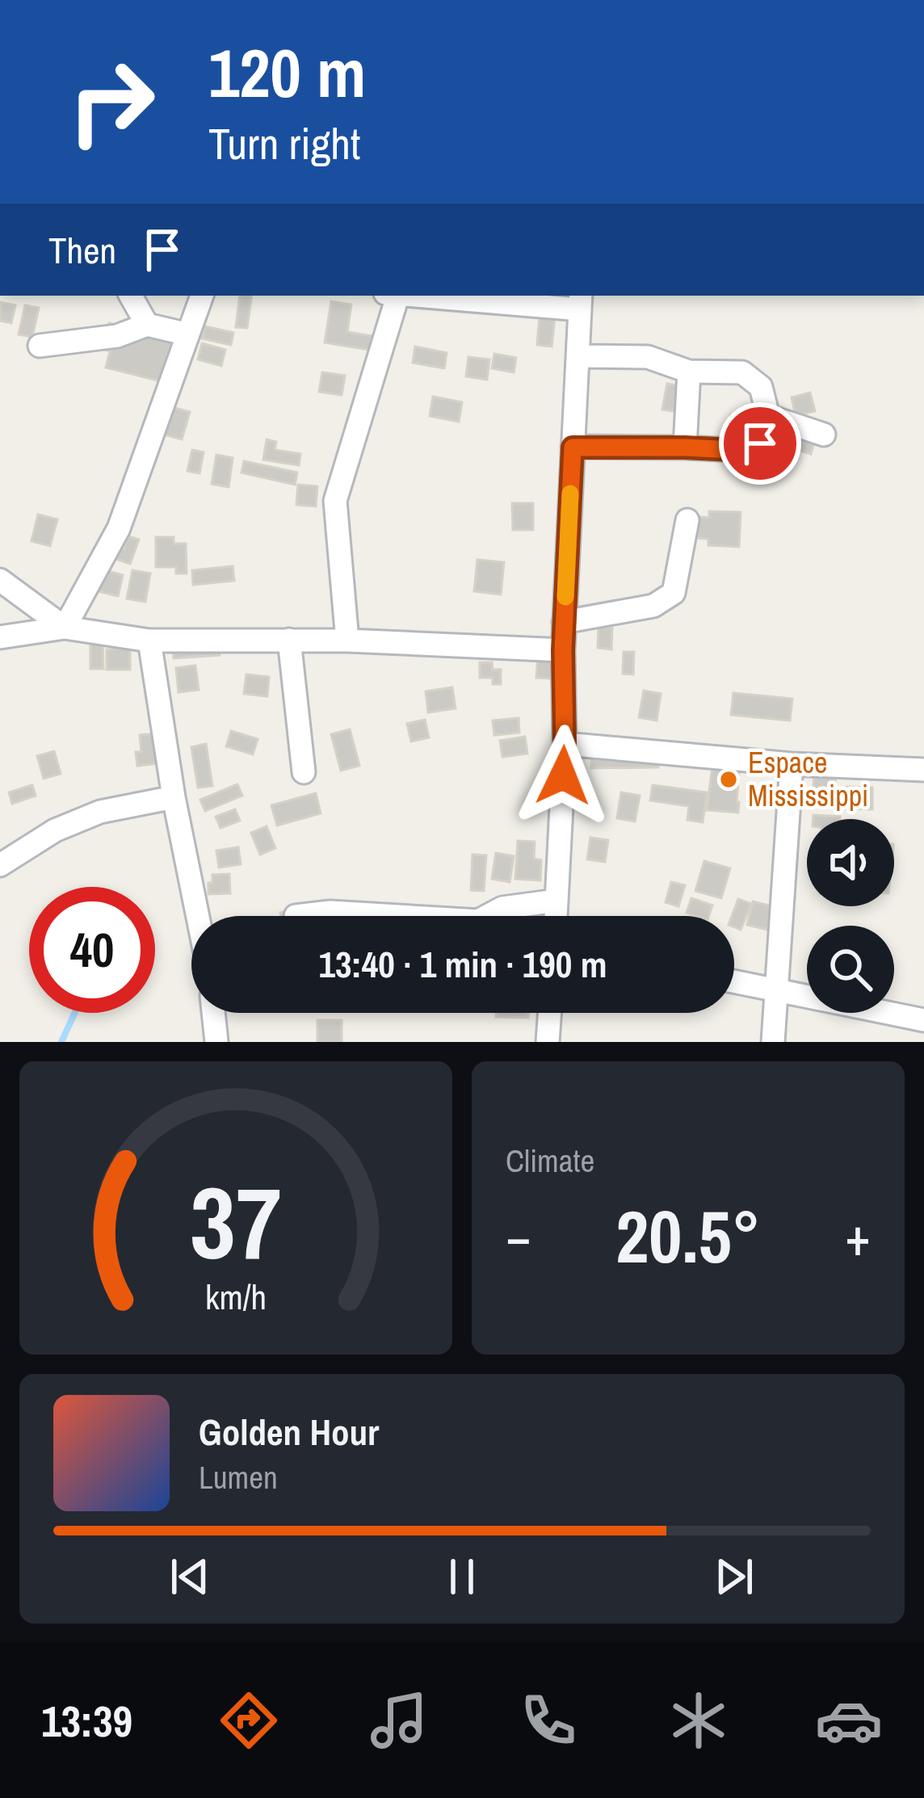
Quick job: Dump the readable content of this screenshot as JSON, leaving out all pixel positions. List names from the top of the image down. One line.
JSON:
{"places":["Espace Mississippi"],"page":{"turn":["120 m","Turn right"],"then":"Then","limit":"40","trip":"13:40 · 1 min · 190 m","tile":"Climate","heat":["−","20.5°","+"],"song":["Golden Hour","Lumen"],"tabs":"13:39","gauge":["37","km/h"]}}
